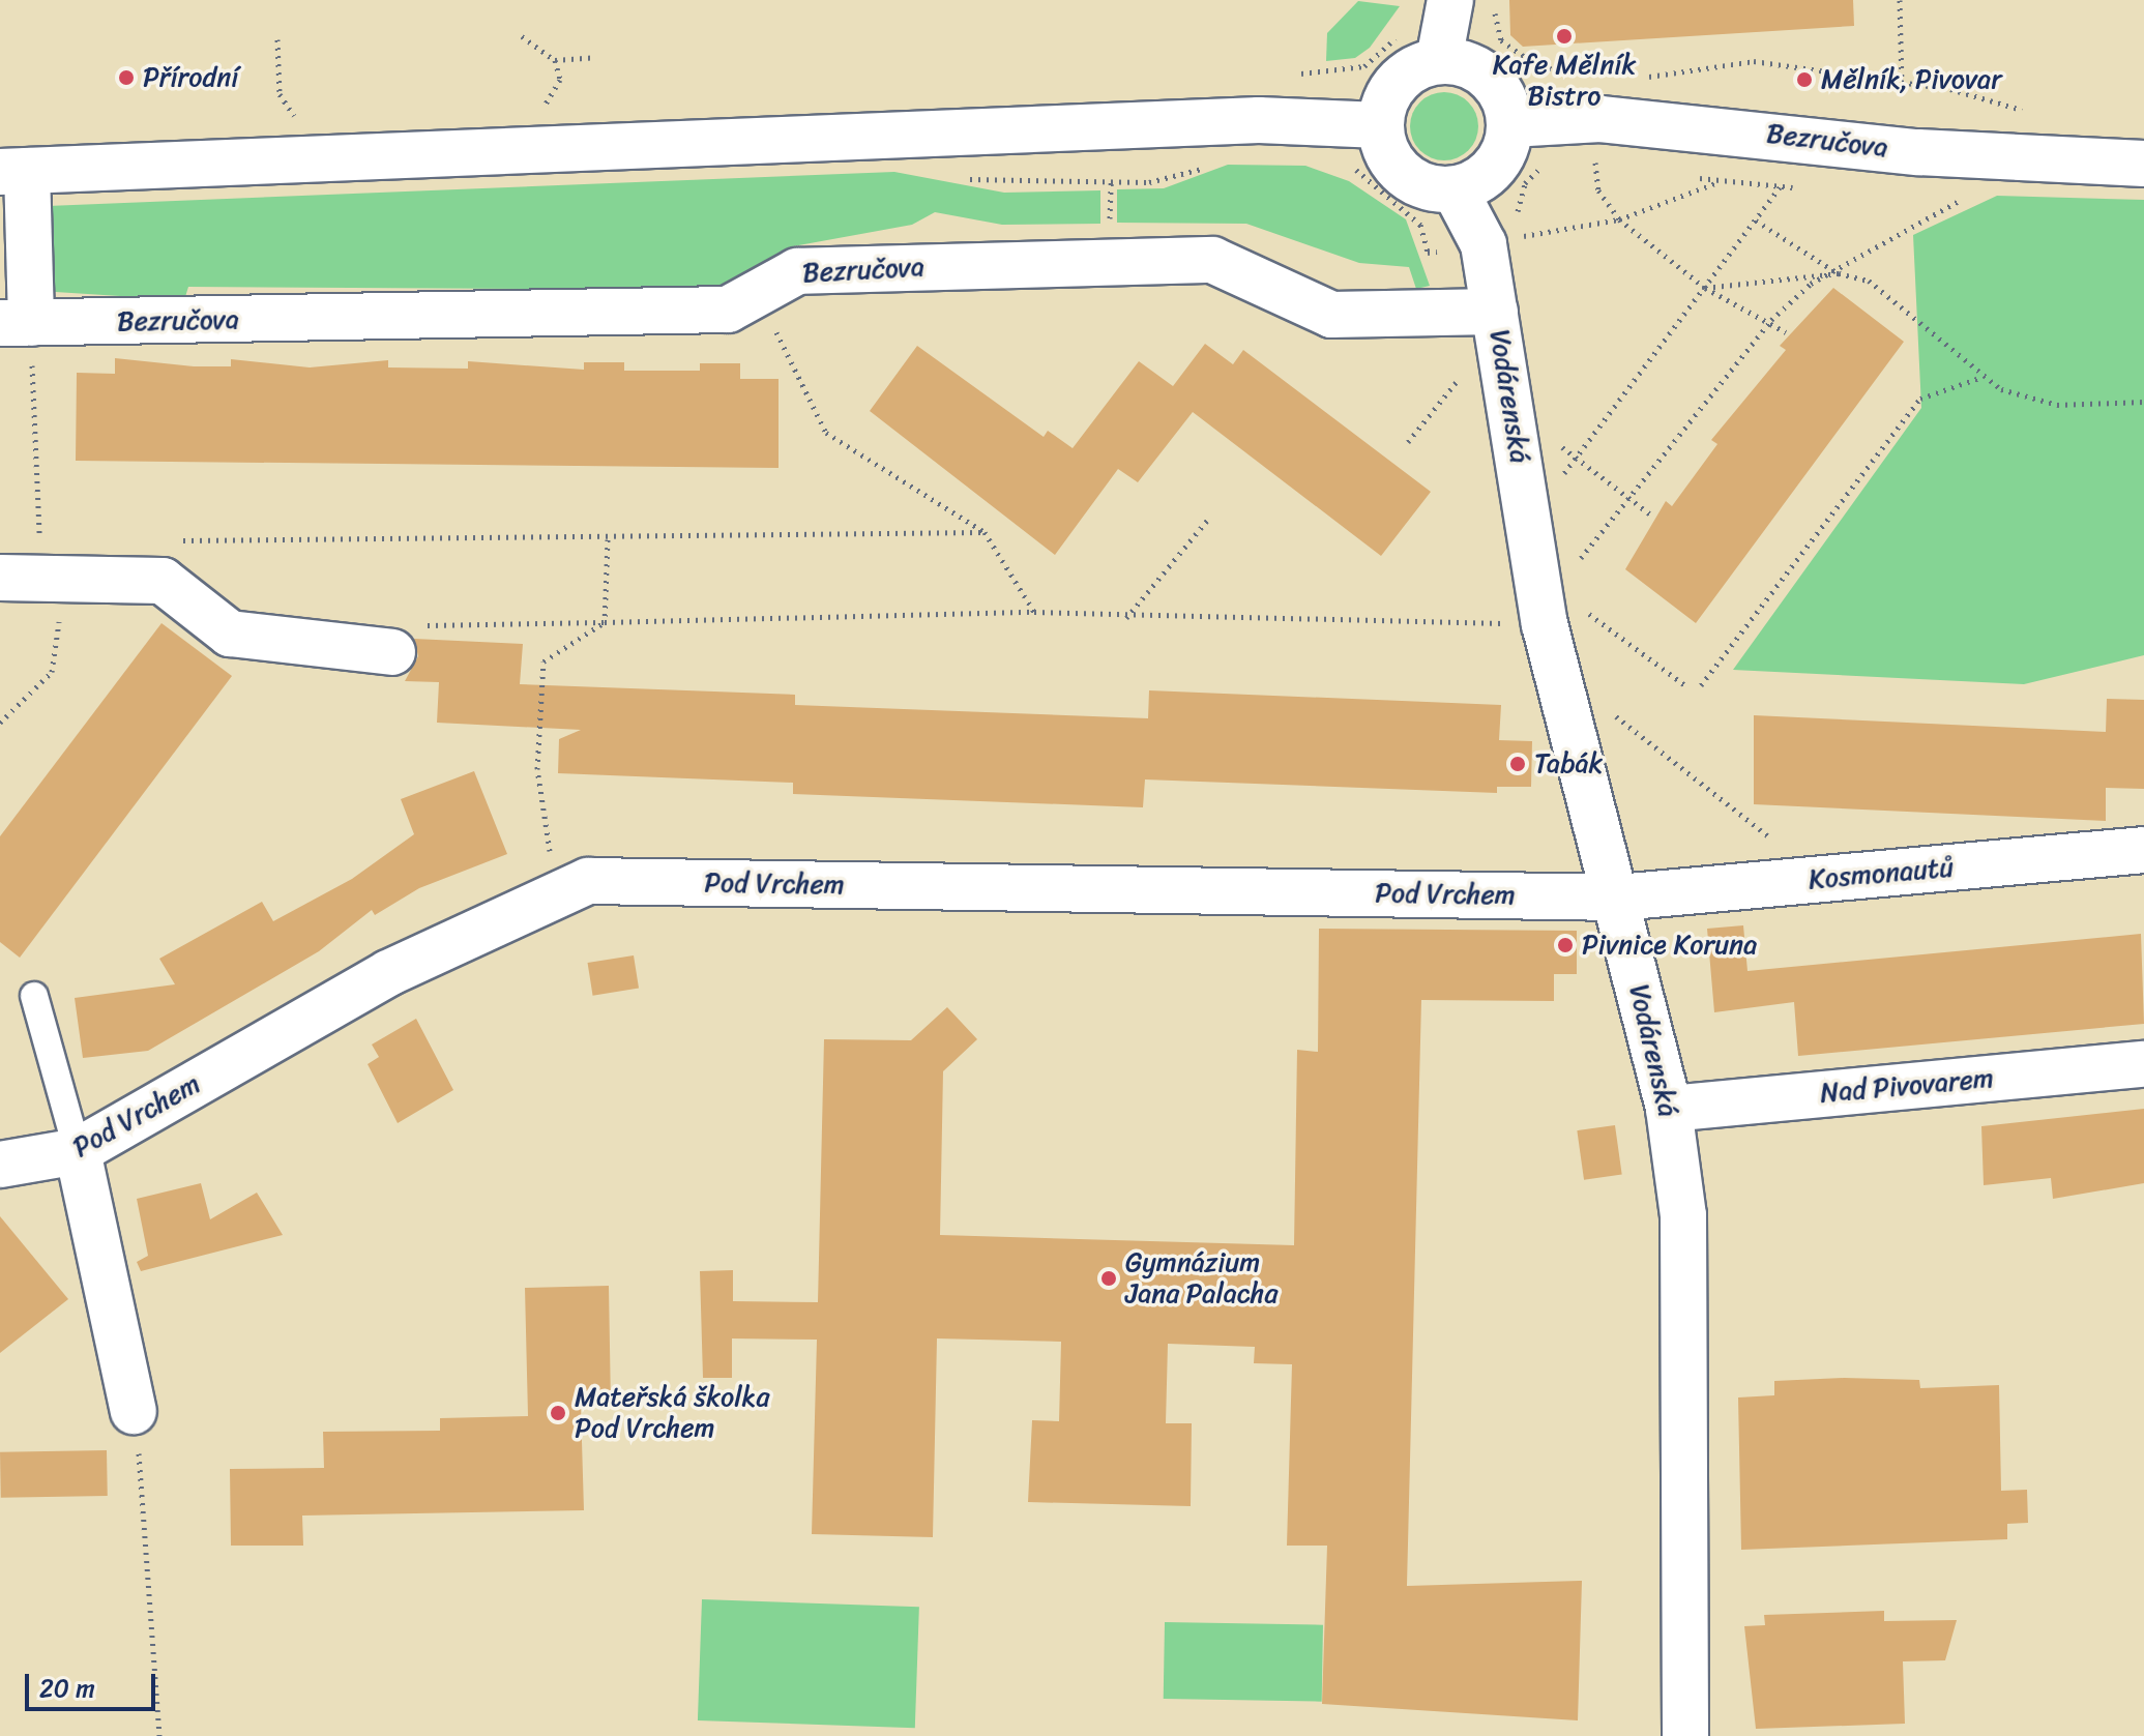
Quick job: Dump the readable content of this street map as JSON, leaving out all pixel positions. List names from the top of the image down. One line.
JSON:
{"streets":{"street":["Bezručova","Vodárenská","Kosmonautů","Pod Vrchem","Nad Pivovarem"]},"crossings":[["Bezručova","Vodárenská"],["Vodárenská","Kosmonautů"],["Vodárenská","Pod Vrchem"],["Vodárenská","Nad Pivovarem"],["Kosmonautů","Pod Vrchem"]],"places":["Kafe Mělník Bistro","Přírodní","Mělník, Pivovar","Tabák","Pivnice Koruna","Gymnázium Jana Palacha","Mateřská školka Pod Vrchem"],"scale_bar":"20 m"}
